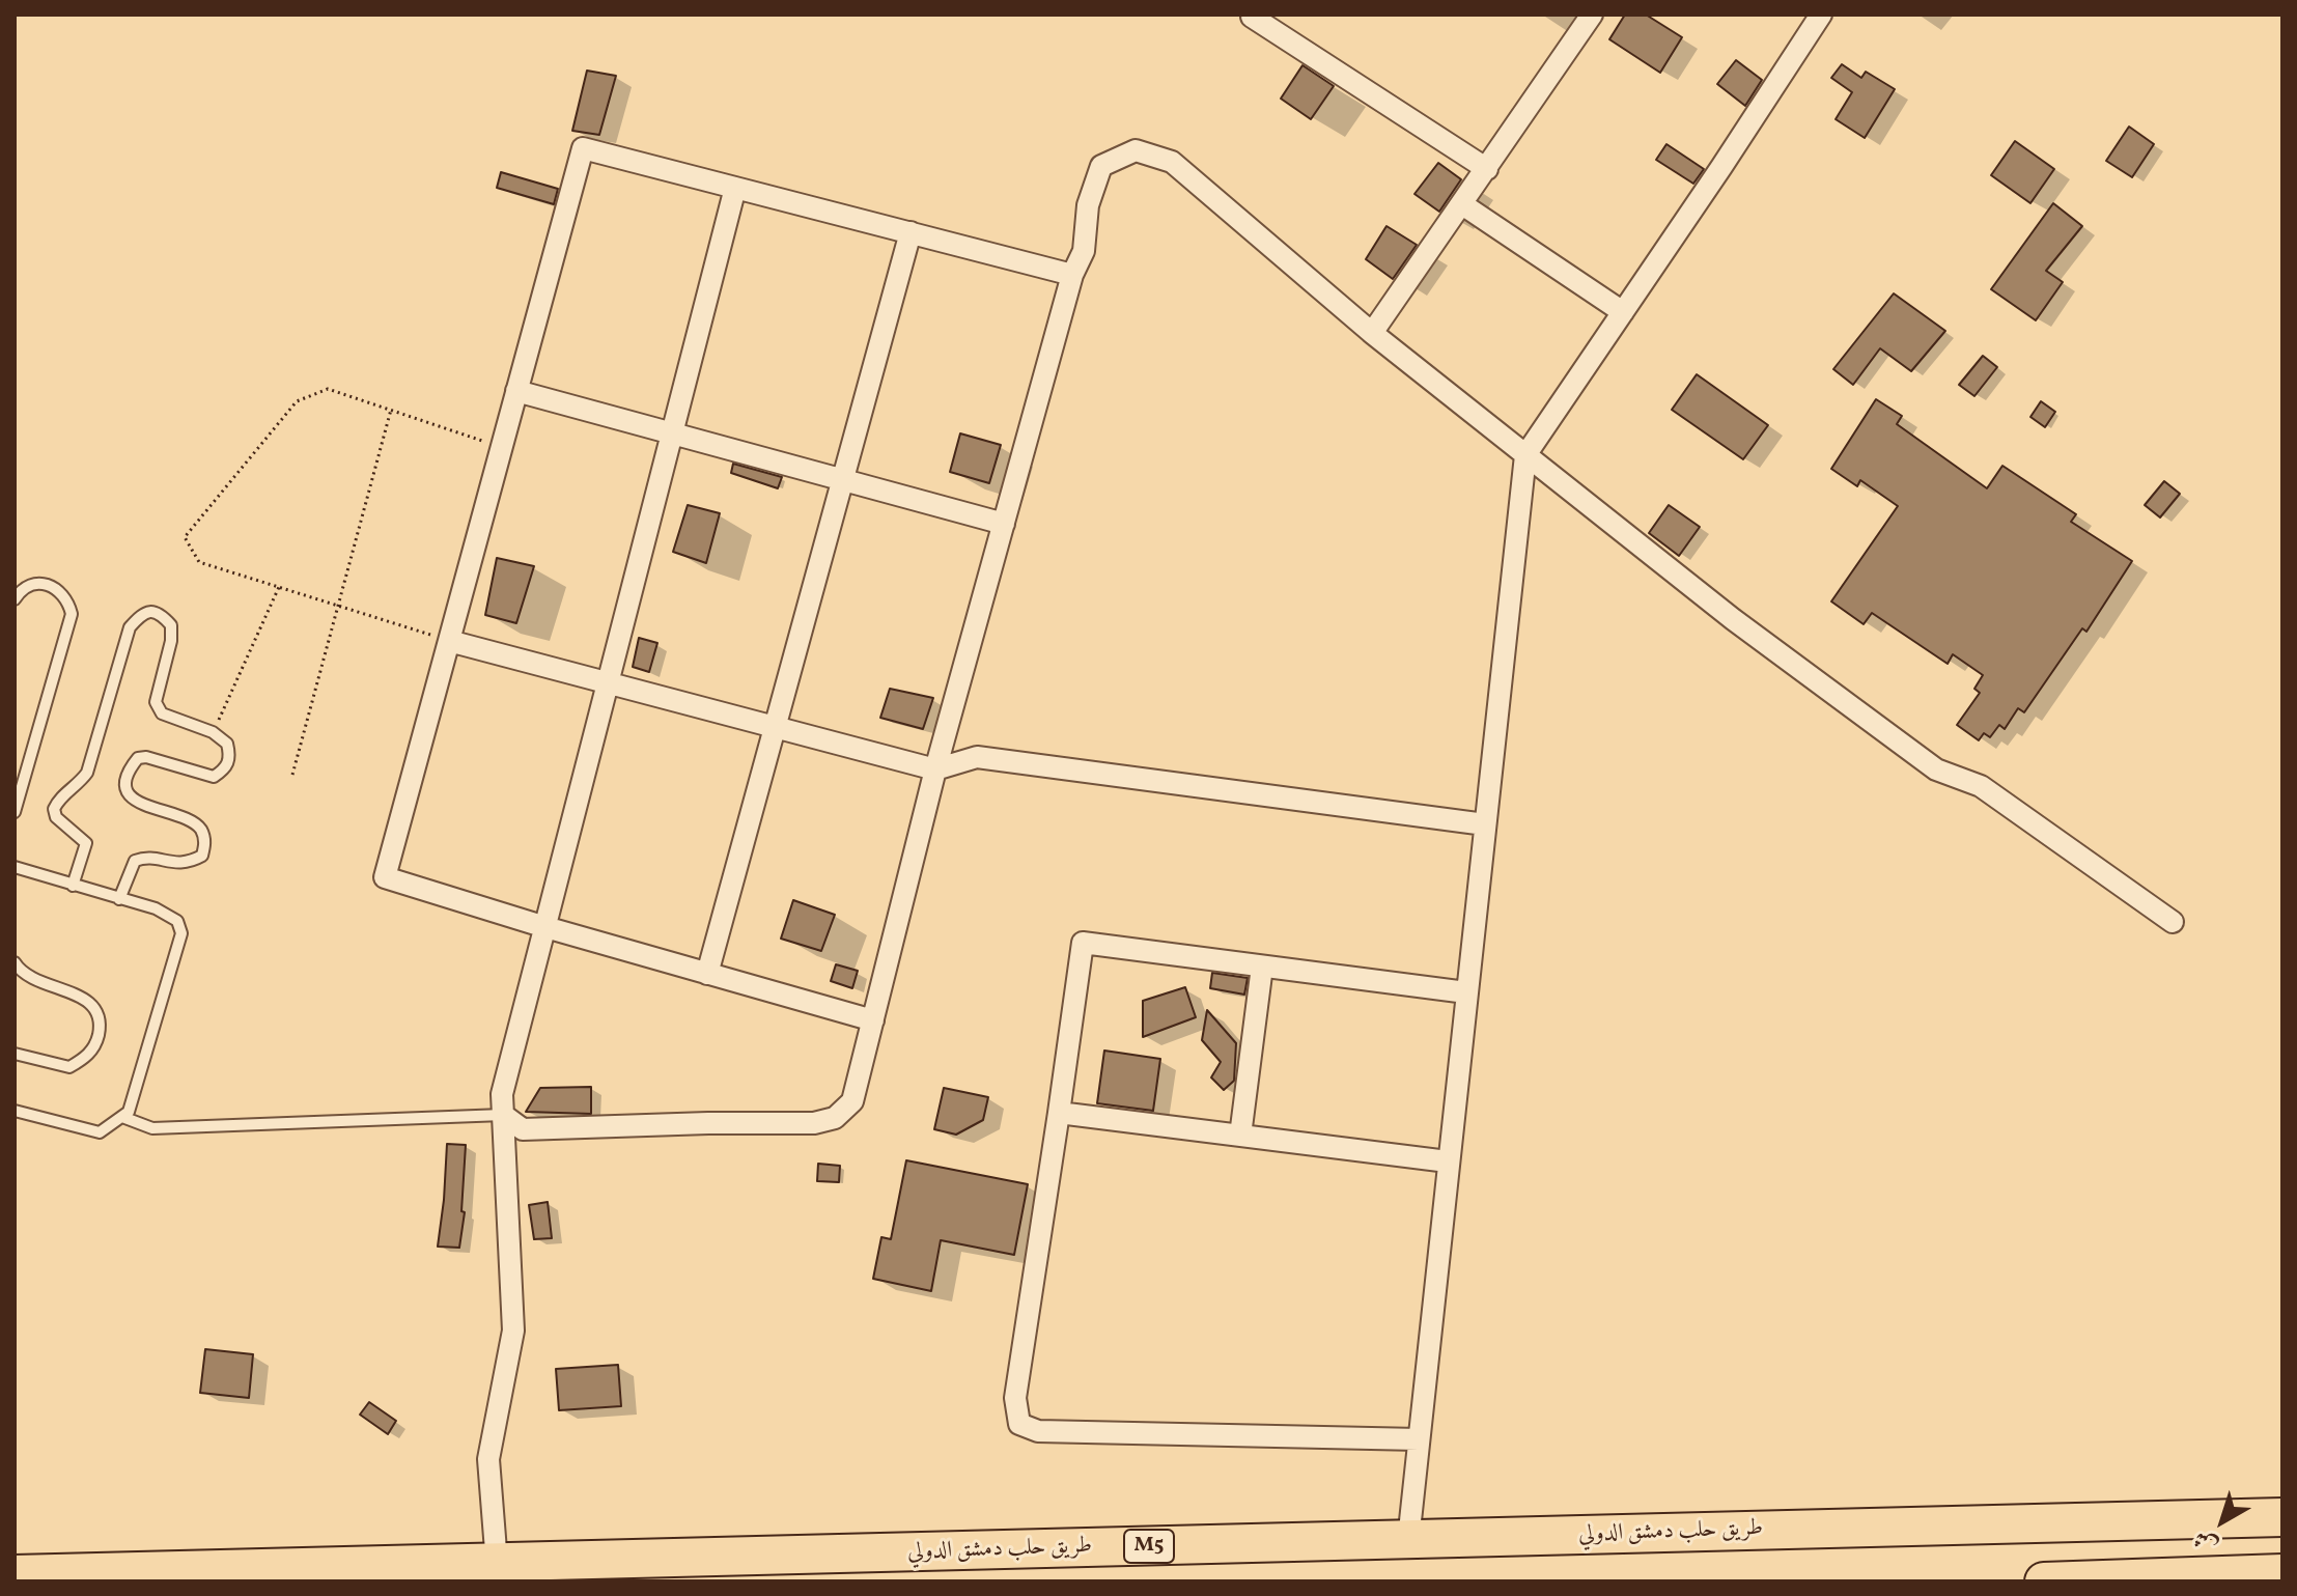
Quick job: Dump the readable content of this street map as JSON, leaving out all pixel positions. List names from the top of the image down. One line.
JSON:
{"streets":{"highway":["طريق حلب دمشق الدولي","M5"]},"north":"bottom left"}
